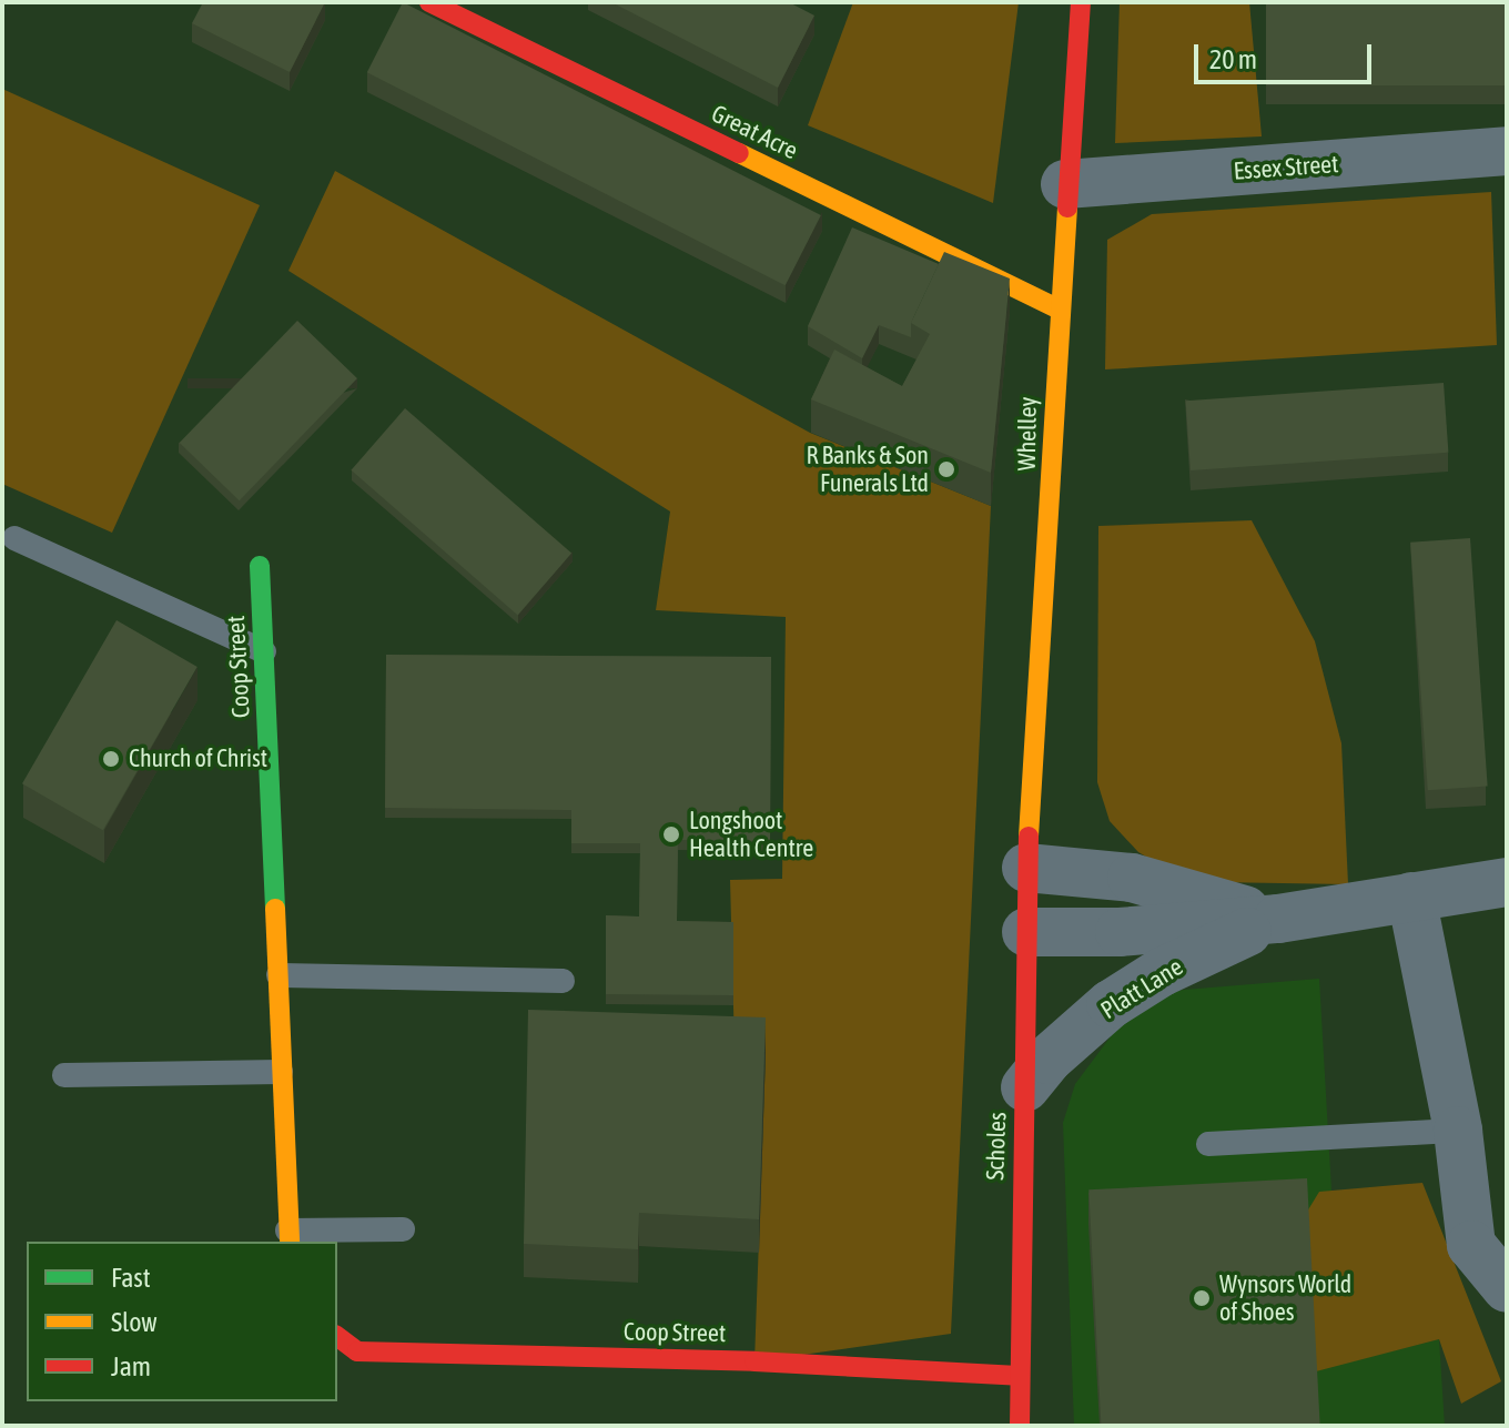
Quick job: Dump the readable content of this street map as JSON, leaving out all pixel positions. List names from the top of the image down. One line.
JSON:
{"streets":{"street":["Great Acre","Essex Street","Whelley","Coop Street","Platt Lane","Scholes"]},"crossings":[["Great Acre","Whelley"],["Essex Street","Whelley"],["Whelley","Platt Lane"],["Whelley","Scholes"],["Coop Street","Scholes"],["Platt Lane","Scholes"]],"places":["R Banks & Son Funerals Ltd","Church of Christ","Longshoot Health Centre","Wynsors World of Shoes"],"legend":["Fast","Slow","Jam"],"scale_bar":"20 m"}
